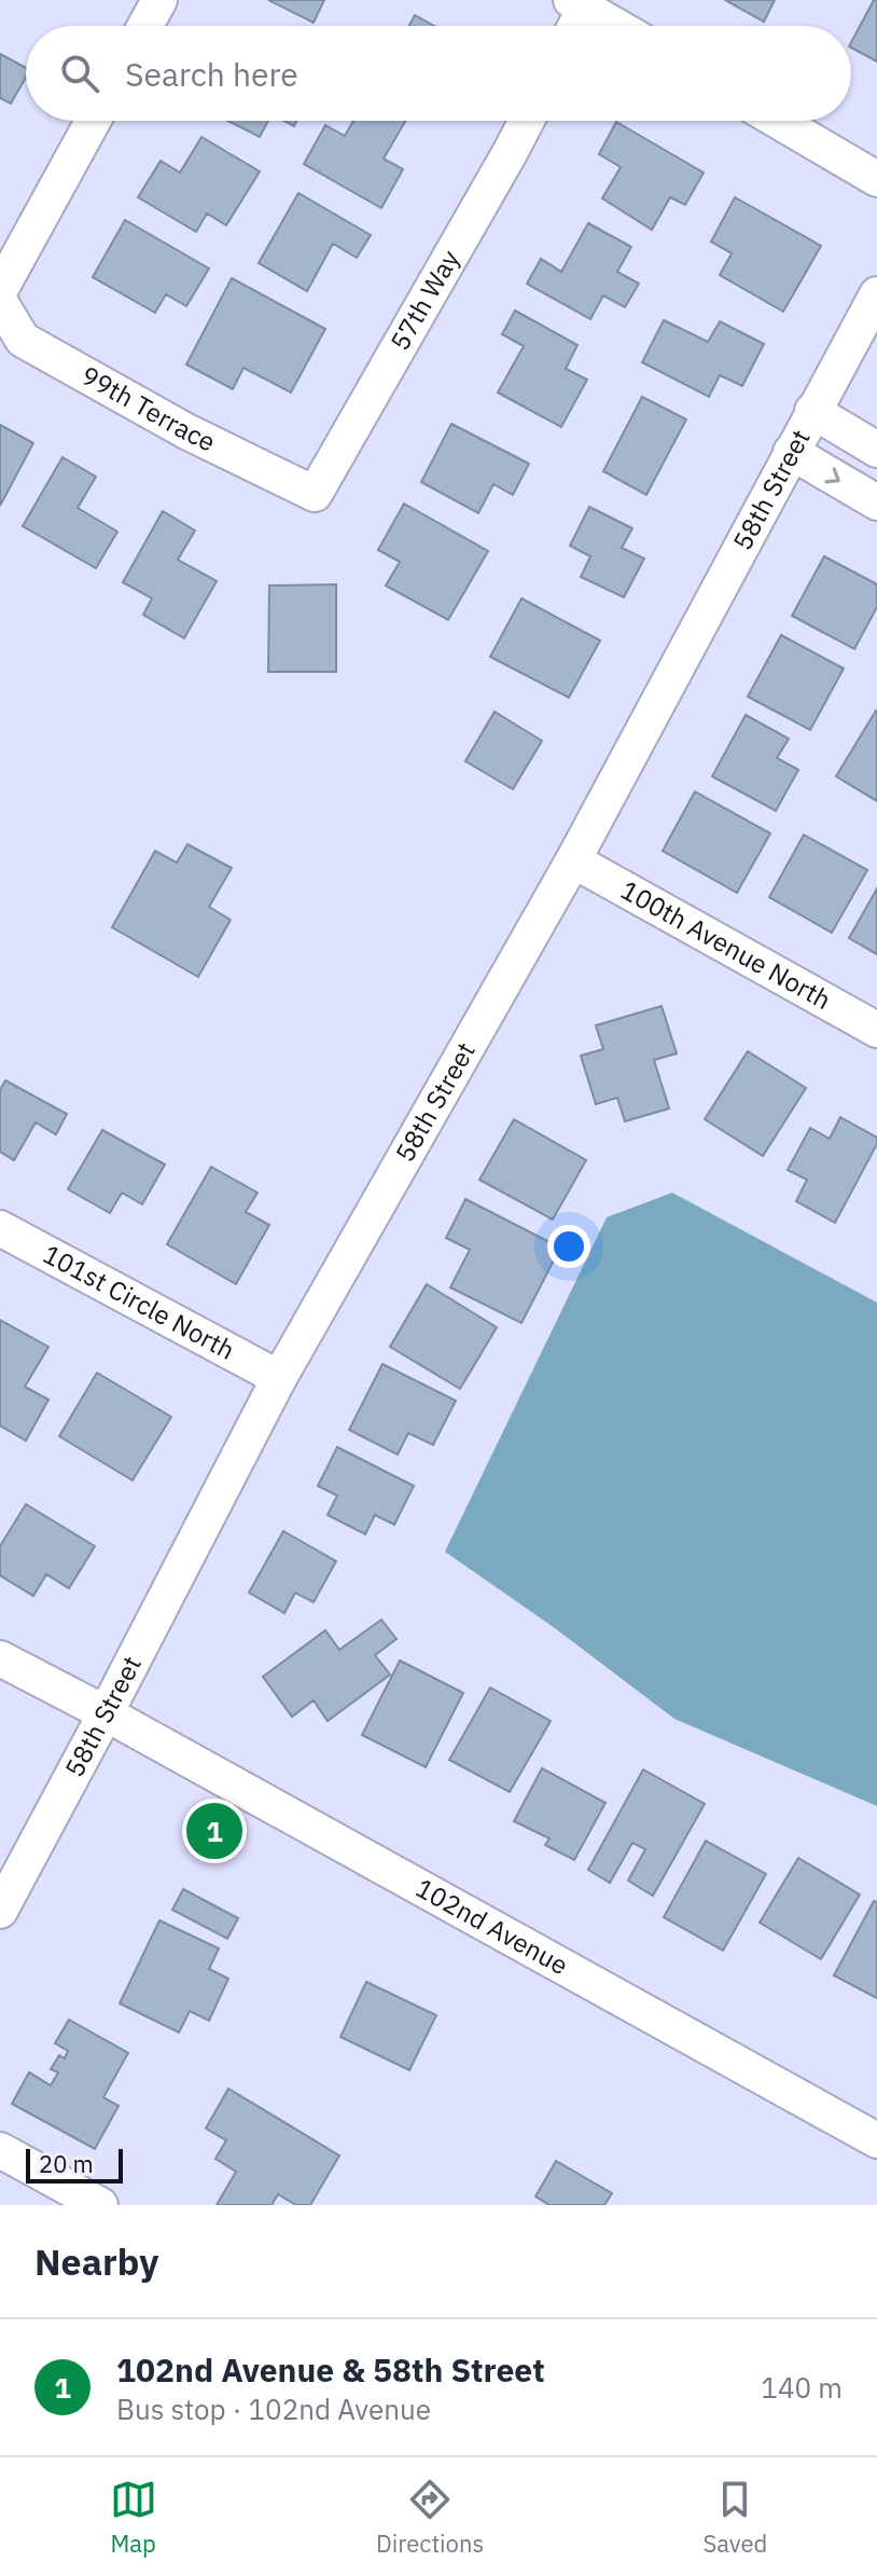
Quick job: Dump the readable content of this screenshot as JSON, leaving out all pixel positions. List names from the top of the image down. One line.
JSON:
{"streets":{"street":["57th Way","99th Terrace","58th Street","100th Avenue North","101st Circle North","102nd Avenue"]},"crossings":[["57th Way","99th Terrace"],["58th Street","100th Avenue North"],["58th Street","101st Circle North"],["58th Street","102nd Avenue"]],"scale_bar":"20 m","page":{"search":"Search here","pins":"1","scale":"20 m","heading":"Nearby","list":[{"mark":"1","name":"102nd Avenue & 58th Street","note":"Bus stop · 102nd Avenue","value":"140 m"}],"nav":["Map","Directions","Saved"]}}
